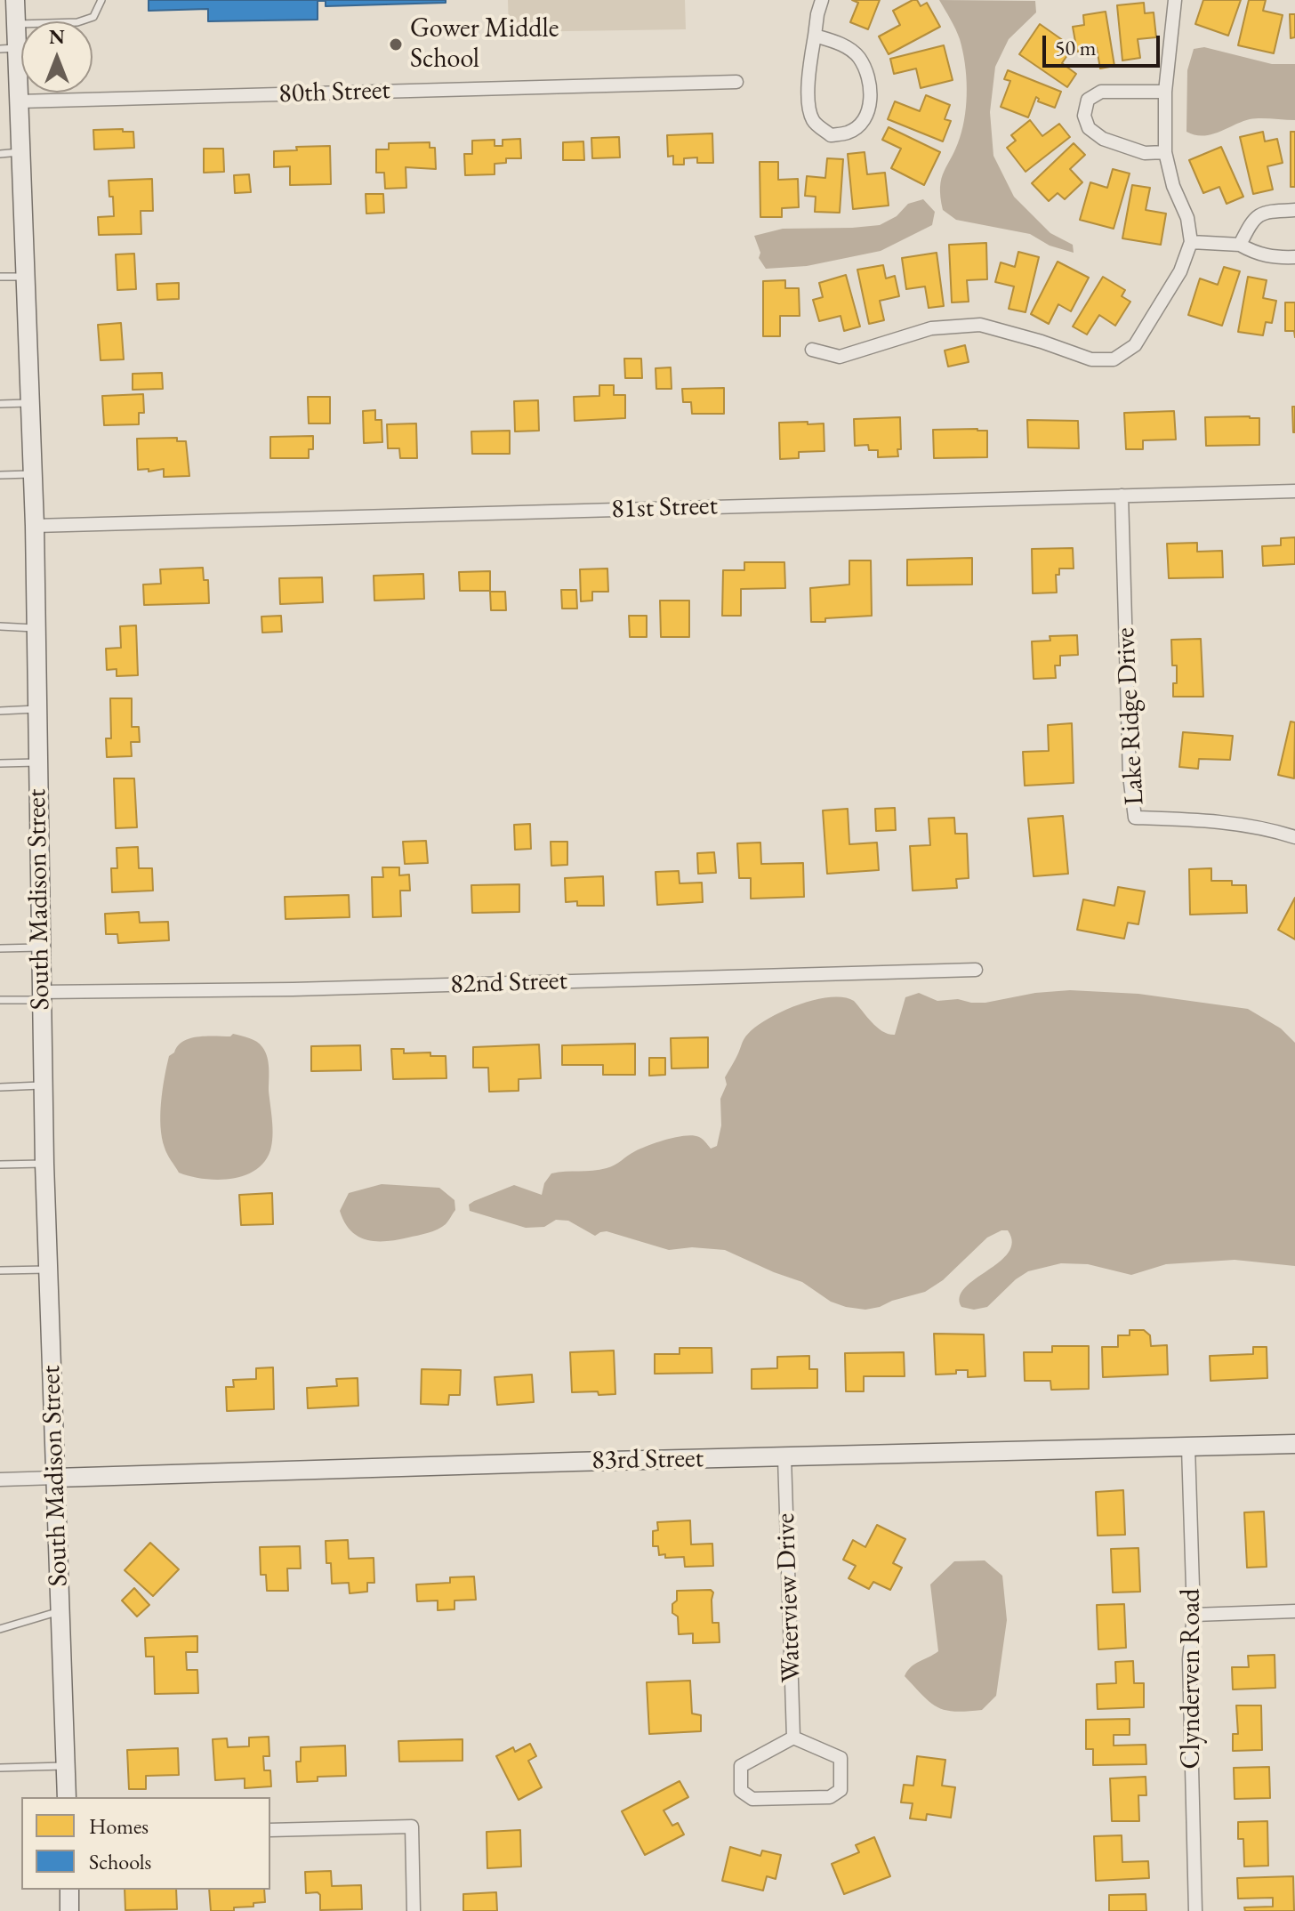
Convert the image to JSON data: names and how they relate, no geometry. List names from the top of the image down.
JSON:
{
  "streets": {
    "street": [
      "80th Street",
      "81st Street",
      "Lake Ridge Drive",
      "South Madison Street",
      "82nd Street",
      "83rd Street",
      "Waterview Drive",
      "Clynderven Road"
    ]
  },
  "crossings": [
    ["80th Street", "South Madison Street"],
    ["81st Street", "Lake Ridge Drive"],
    ["81st Street", "South Madison Street"],
    ["South Madison Street", "82nd Street"],
    ["South Madison Street", "83rd Street"],
    ["83rd Street", "Waterview Drive"],
    ["83rd Street", "Clynderven Road"]
  ],
  "places": ["Gower Middle School"],
  "legend": ["Homes", "Schools"],
  "scale_bar": "50 m",
  "north": "top"
}
